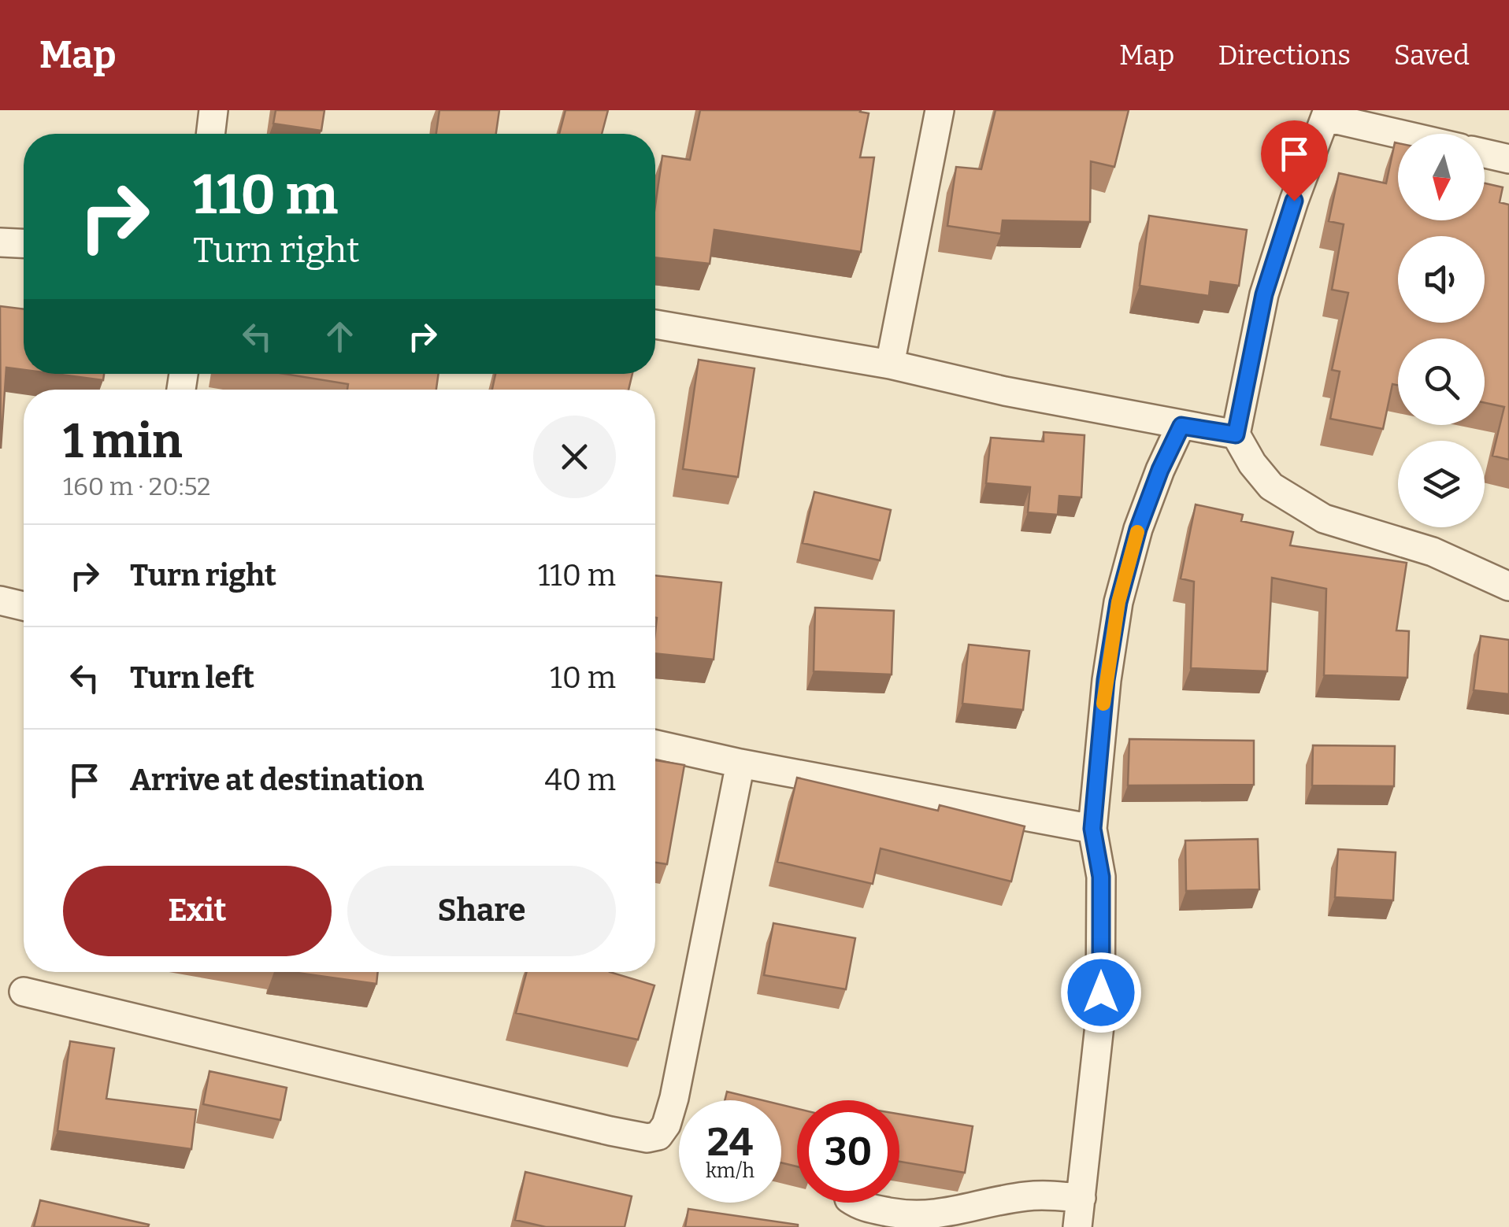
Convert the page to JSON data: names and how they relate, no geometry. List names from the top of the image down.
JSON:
{
  "north": "bottom",
  "page": {
    "header": "Map",
    "nav": ["Map", "Directions", "Saved"],
    "turn": ["110 m", "Turn right"],
    "heading": ["1 min", "160 m · 20:52"],
    "list": [
      {
        "name": "Turn right",
        "value": "110 m"
      },
      {
        "name": "Turn left",
        "value": "10 m"
      },
      {
        "name": "Arrive at destination",
        "value": "40 m"
      }
    ],
    "buttons": ["Exit", "Share"],
    "speed": "24 km/h",
    "limit": "30"
  }
}
